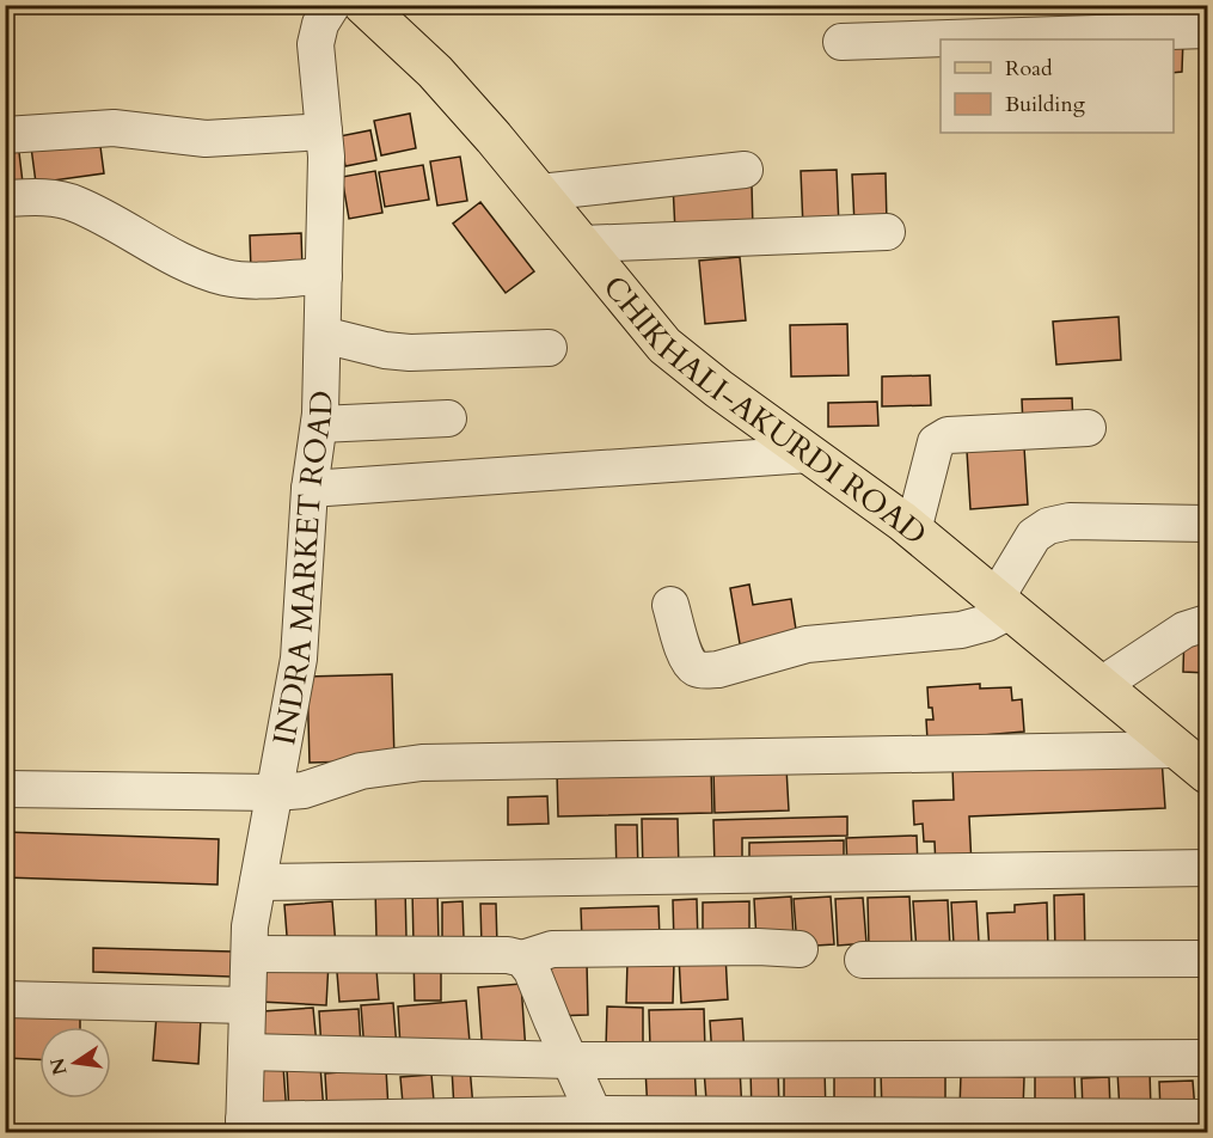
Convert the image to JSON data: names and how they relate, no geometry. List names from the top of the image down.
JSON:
{
  "streets": {
    "main road": ["CHIKHALI-AKURDI ROAD"],
    "street": ["INDRA MARKET ROAD"]
  },
  "crossings": [
    ["CHIKHALI-AKURDI ROAD", "INDRA MARKET ROAD"]
  ],
  "legend": ["Road", "Building"],
  "north": "left"
}
